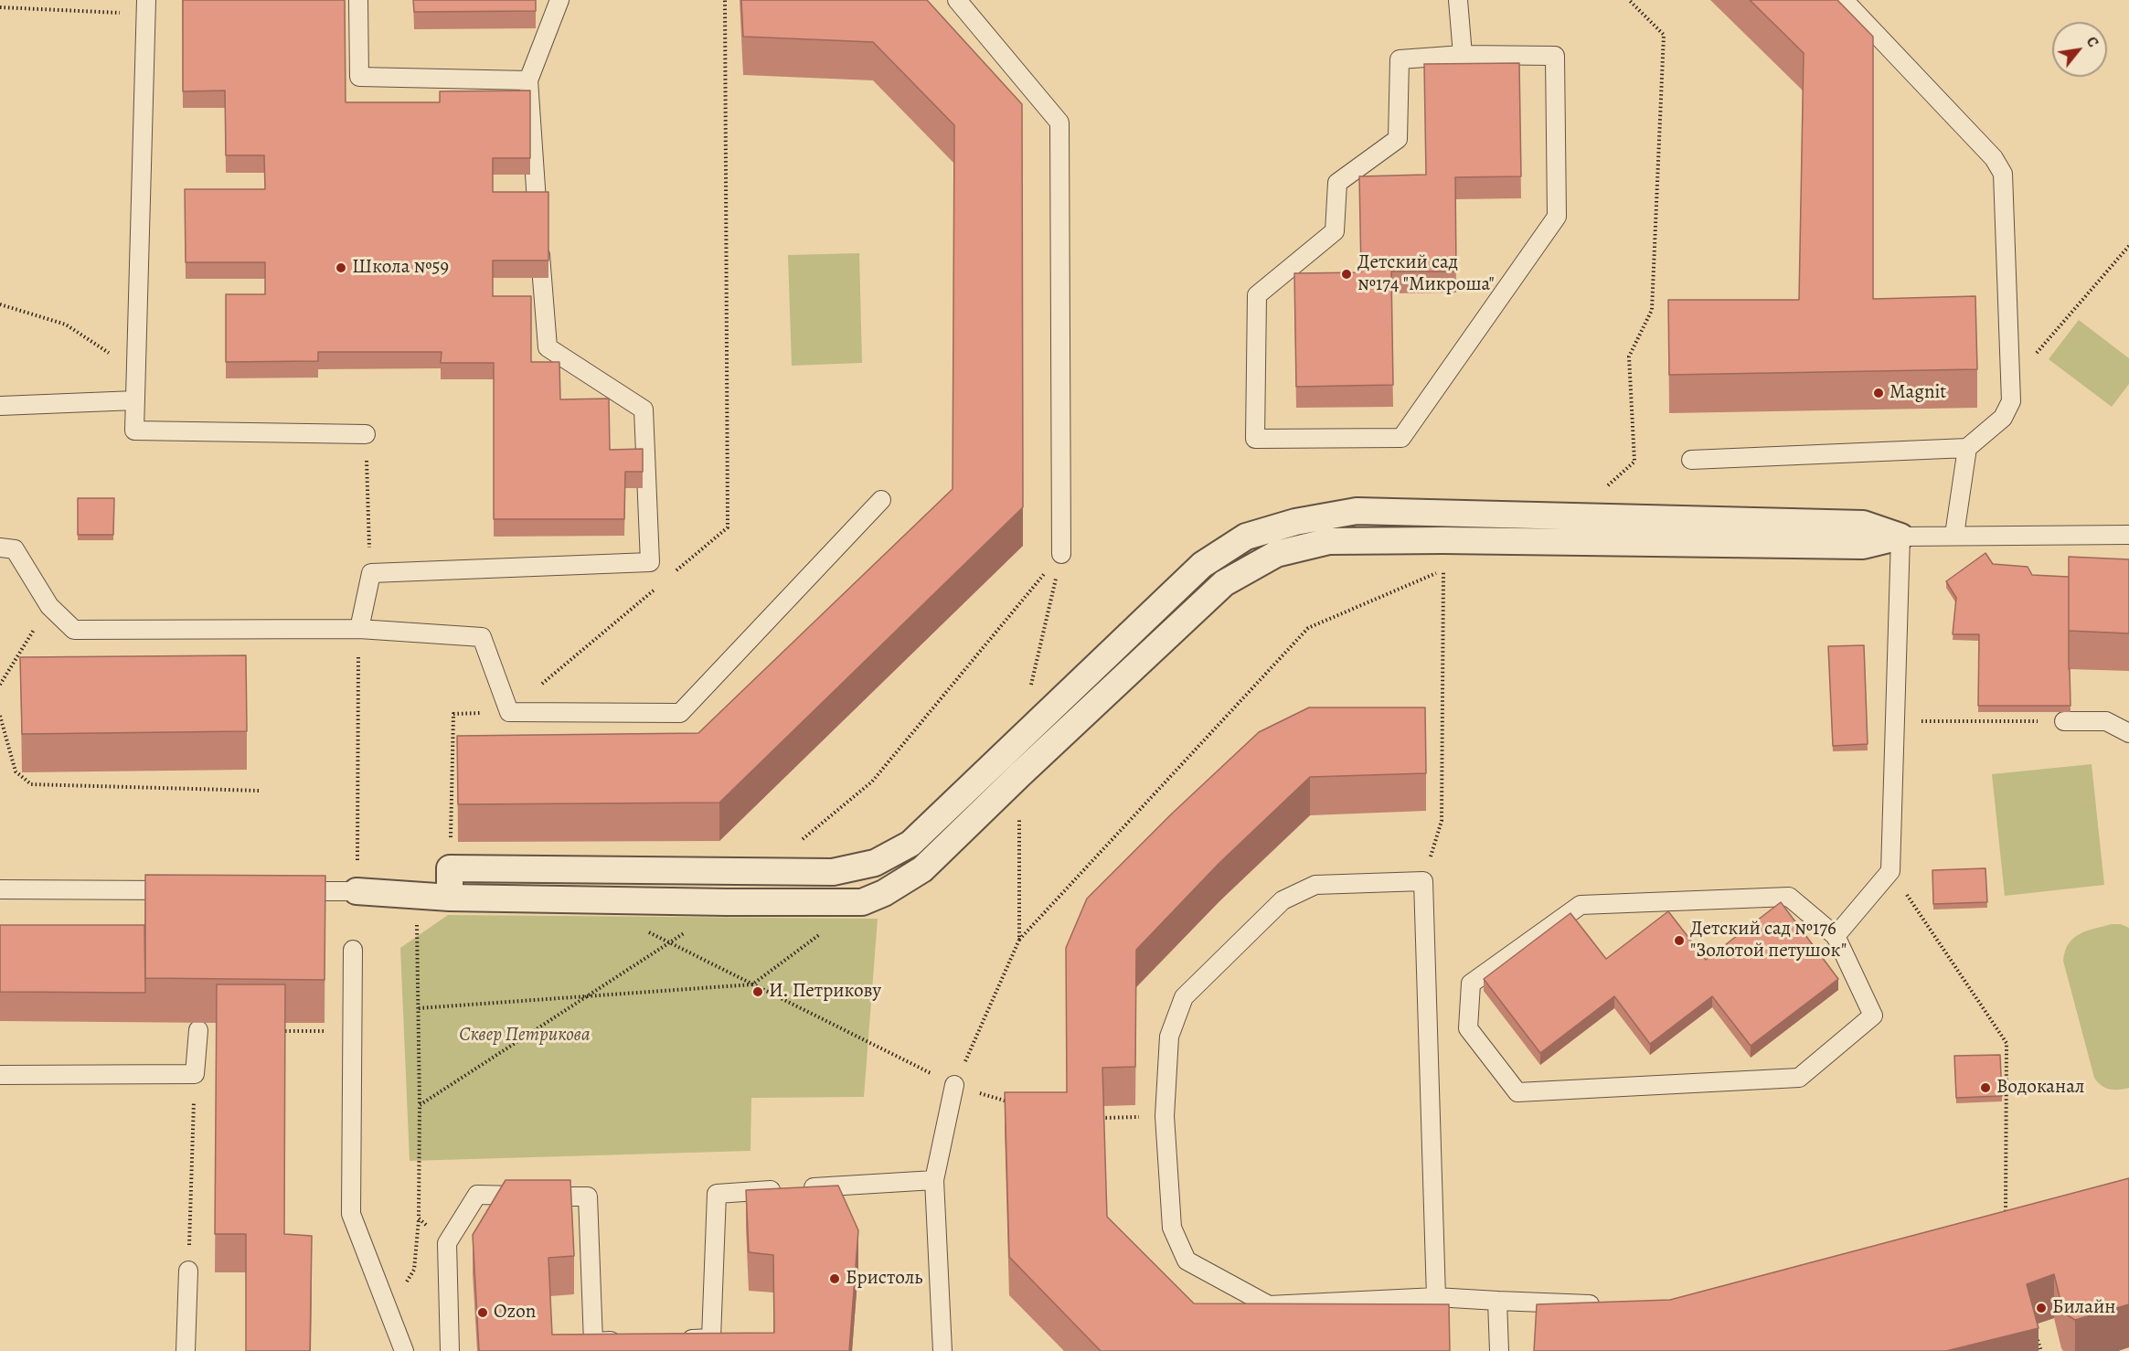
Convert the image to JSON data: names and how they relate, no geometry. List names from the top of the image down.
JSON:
{
  "parks": ["Сквер Петрикова"],
  "places": [
    "Школа №59",
    "Детский сад №174 \"Микроша\"",
    "Magnit",
    "Детский сад №176 \"Золотой петушок\"",
    "И. Петрикову",
    "Водоканал",
    "Бристоль",
    "Билайн",
    "Ozon"
  ],
  "north": "top right"
}
